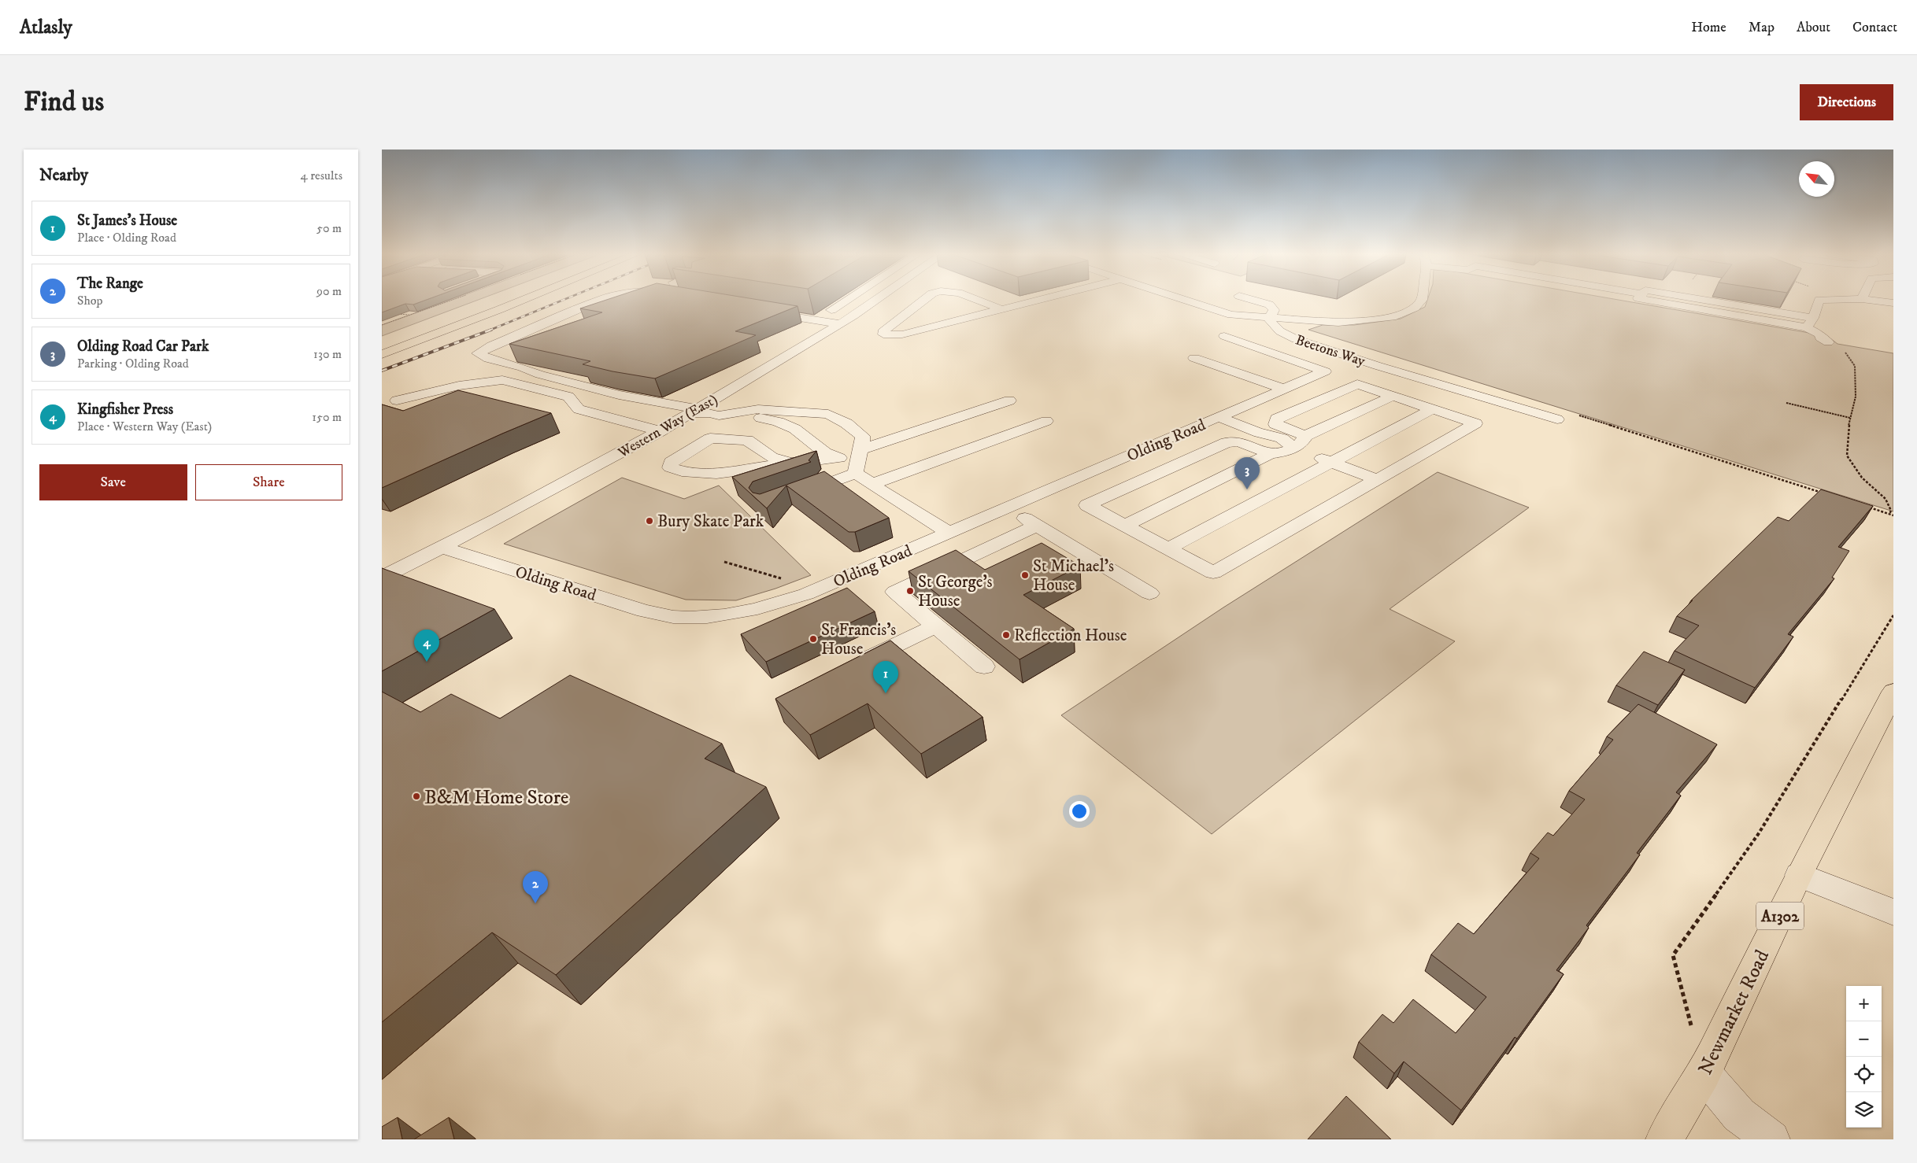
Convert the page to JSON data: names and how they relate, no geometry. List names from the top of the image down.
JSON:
{
  "streets": {
    "main road": ["A1302", "Newmarket Road"],
    "street": ["Beetons Way", "Western Way (East)", "Olding Road"]
  },
  "crossings": [
    ["Western Way (East)", "Olding Road"]
  ],
  "places": [
    "Bury Skate Park",
    "St Michael's House",
    "St George's House",
    "Reflection House",
    "St Francis's House",
    "B&M Home Store"
  ],
  "north": "top left",
  "page": {
    "header": "Atlasly",
    "nav": [
      "Home",
      "Map",
      "About",
      "Contact"
    ],
    "buttons": [
      "Directions",
      ["Save", "Share"]
    ],
    "title": "Find us",
    "heading": ["Nearby", "4 results"],
    "list": [
      {
        "mark": "1",
        "name": "St James's House",
        "note": "Place · Olding Road",
        "value": "50 m"
      },
      {
        "mark": "2",
        "name": "The Range",
        "note": "Shop",
        "value": "90 m"
      },
      {
        "mark": "3",
        "name": "Olding Road Car Park",
        "note": "Parking · Olding Road",
        "value": "130 m"
      },
      {
        "mark": "4",
        "name": "Kingfisher Press",
        "note": "Place · Western Way (East)",
        "value": "150 m"
      }
    ],
    "pins": [
      "3",
      "4",
      "1",
      "2"
    ],
    "map_buttons": ["+", "−"]
  }
}
